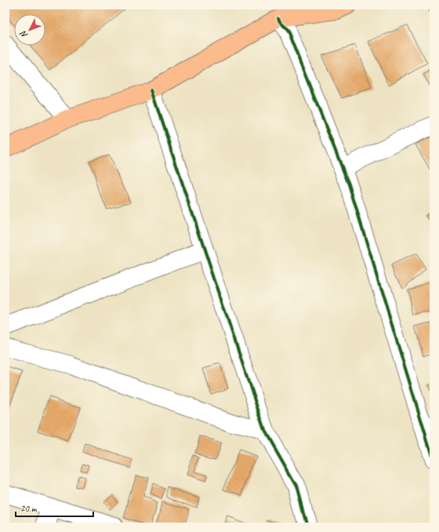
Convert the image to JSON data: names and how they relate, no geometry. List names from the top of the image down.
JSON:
{
  "scale_bar": "20 m",
  "north": "bottom left"
}
